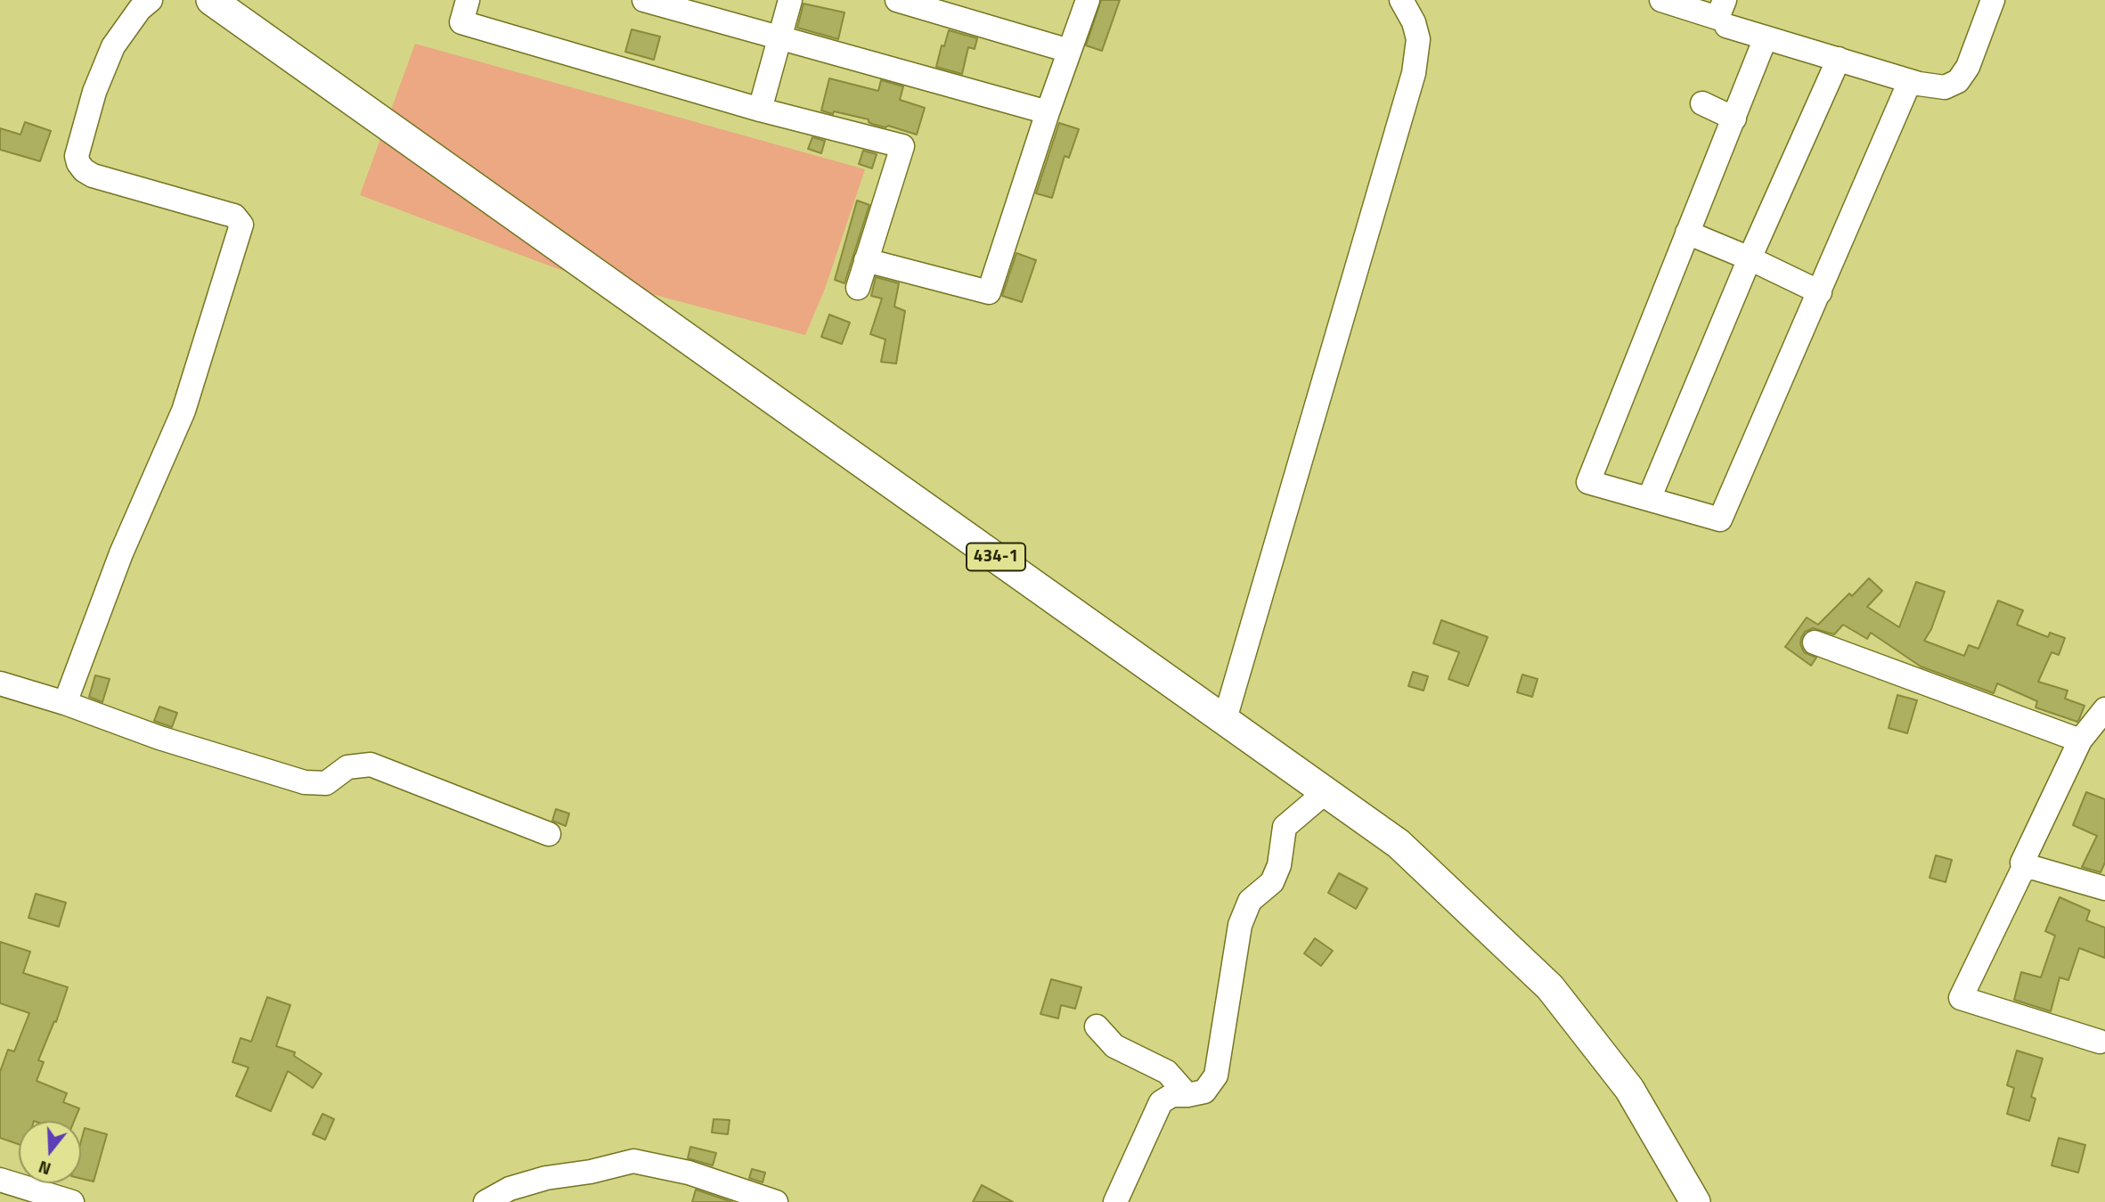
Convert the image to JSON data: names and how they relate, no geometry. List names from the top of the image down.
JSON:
{
  "streets": {
    "main road": ["434-1"]
  },
  "north": "bottom"
}
